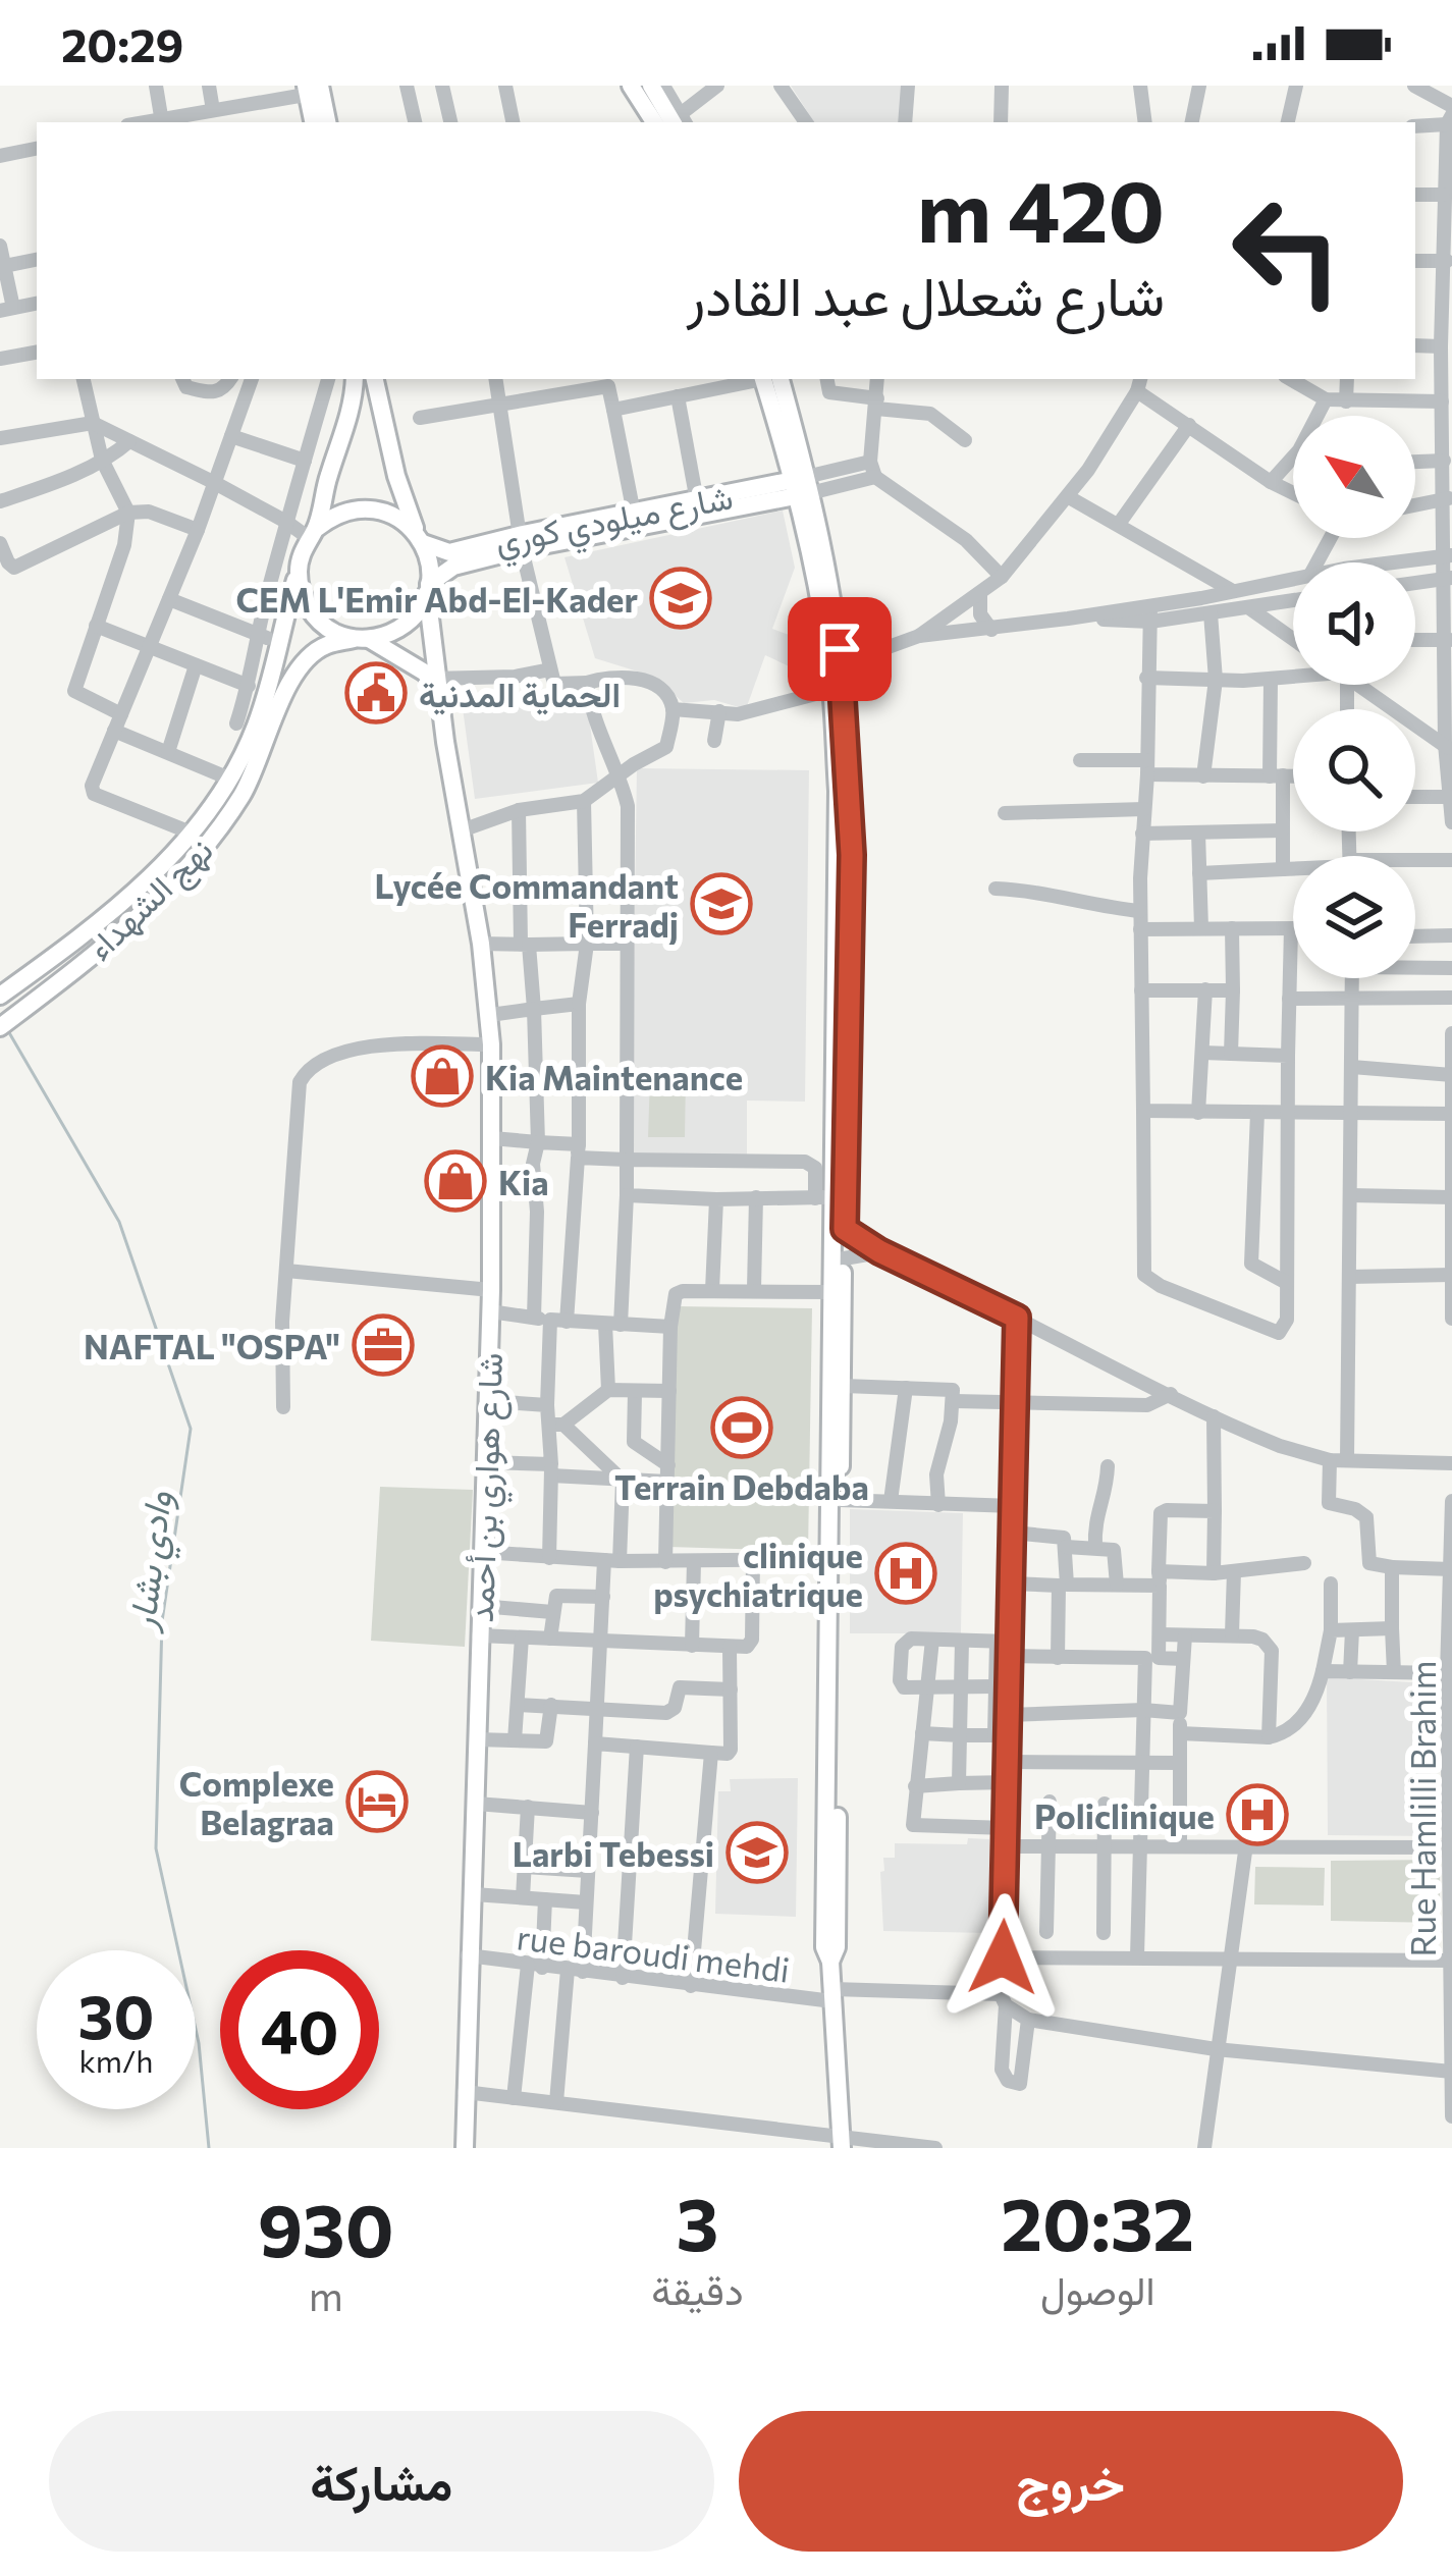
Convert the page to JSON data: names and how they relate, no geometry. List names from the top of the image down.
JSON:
{
  "streets": {
    "main road": ["شارع ميلودي كوري", "نهج الشهداء", "شارع هواري بن أحمد"],
    "street": ["Rue Hamlilli Brahim", "rue baroudi mehdi"]
  },
  "crossings": [
    ["شارع ميلودي كوري", "نهج الشهداء"],
    ["شارع هواري بن أحمد", "rue baroudi mehdi"]
  ],
  "water": ["وادي بشار"],
  "places": {
    "school or university": ["CEM L'Emir Abd-El-Kader", "Lycée Commandant Ferradj", "Larbi Tebessi"],
    "public building": ["الحماية المدنية"],
    "shop": ["Kia Maintenance", "Kia"],
    "office": ["NAFTAL \"OSPA\""],
    "sports": ["Terrain Debdaba"],
    "hospital": ["clinique psychiatrique", "Policlinique"],
    "hotel": ["Complexe Belagraa"]
  },
  "north": "top left",
  "page": {
    "status": "20:29",
    "turn": ["420 m", "شارع شعلال عبد القادر"],
    "speed": "30 km/h",
    "limit": "40",
    "eta": [
      "20:32",
      "الوصول",
      "3",
      "دقيقة",
      "930",
      "m"
    ],
    "buttons": ["خروج", "مشاركة"]
  }
}
